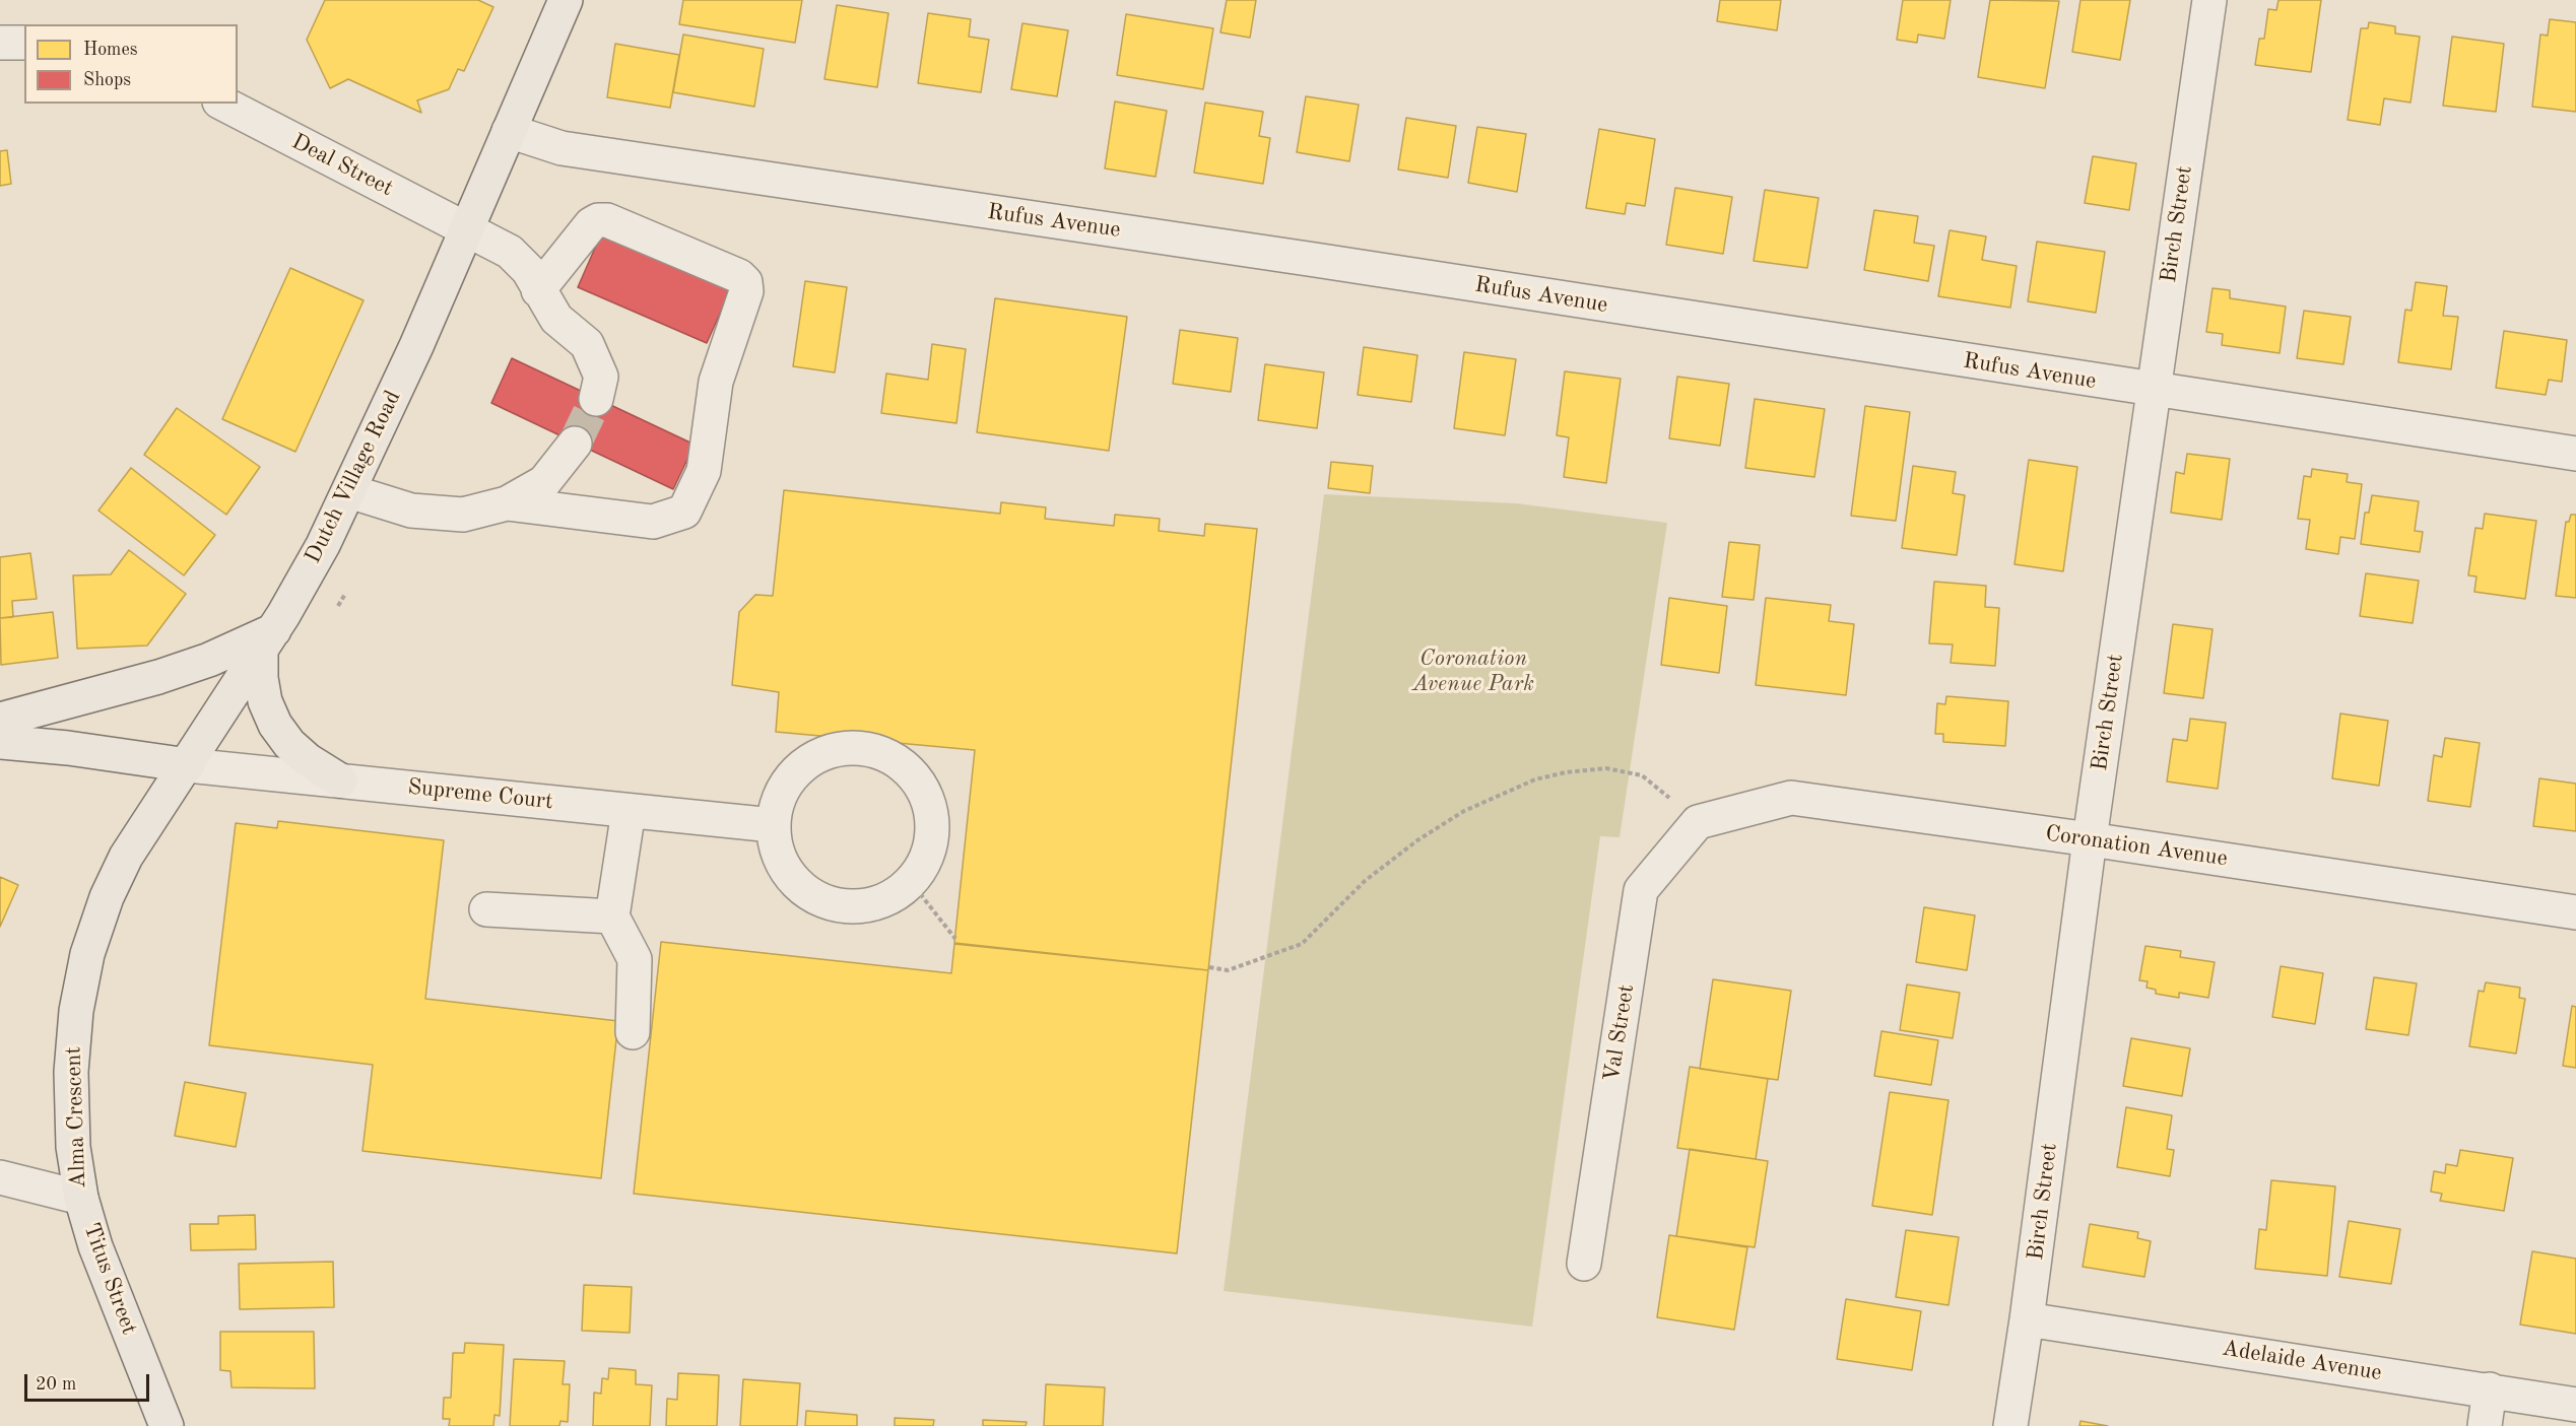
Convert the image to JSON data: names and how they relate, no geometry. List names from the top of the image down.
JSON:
{
  "streets": {
    "main road": ["Dutch Village Road", "Alma Crescent", "Titus Street"],
    "street": [
      "Deal Street",
      "Rufus Avenue",
      "Birch Street",
      "Supreme Court",
      "Coronation Avenue",
      "Val Street",
      "Adelaide Avenue"
    ]
  },
  "crossings": [
    ["Deal Street", "Dutch Village Road"],
    ["Rufus Avenue", "Birch Street"],
    ["Rufus Avenue", "Dutch Village Road"],
    ["Birch Street", "Coronation Avenue"],
    ["Birch Street", "Adelaide Avenue"],
    ["Dutch Village Road", "Supreme Court"],
    ["Dutch Village Road", "Alma Crescent"],
    ["Supreme Court", "Alma Crescent"],
    ["Coronation Avenue", "Val Street"],
    ["Alma Crescent", "Titus Street"]
  ],
  "parks": ["Coronation Avenue Park"],
  "legend": ["Homes", "Shops"],
  "scale_bar": "20 m"
}
